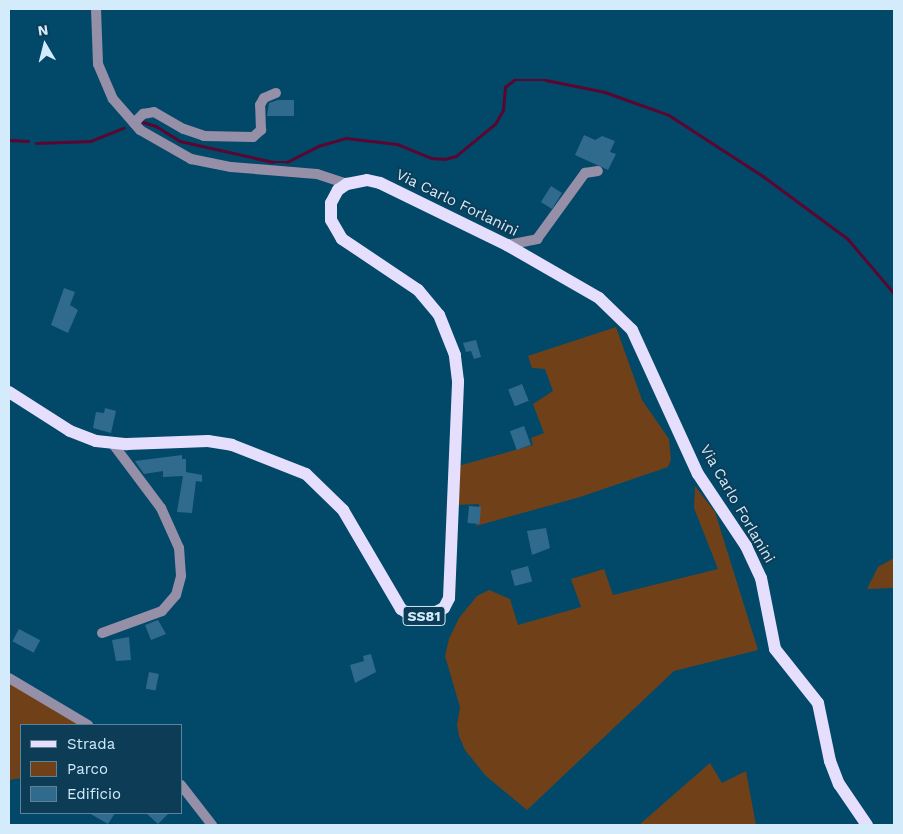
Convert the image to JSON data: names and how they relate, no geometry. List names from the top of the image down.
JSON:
{
  "streets": {
    "main road": ["Via Carlo Forlanini", "SS81"]
  },
  "crossings": [
    ["Via Carlo Forlanini", "SS81"]
  ],
  "legend": ["Strada", "Parco", "Edificio"],
  "north": "top"
}
